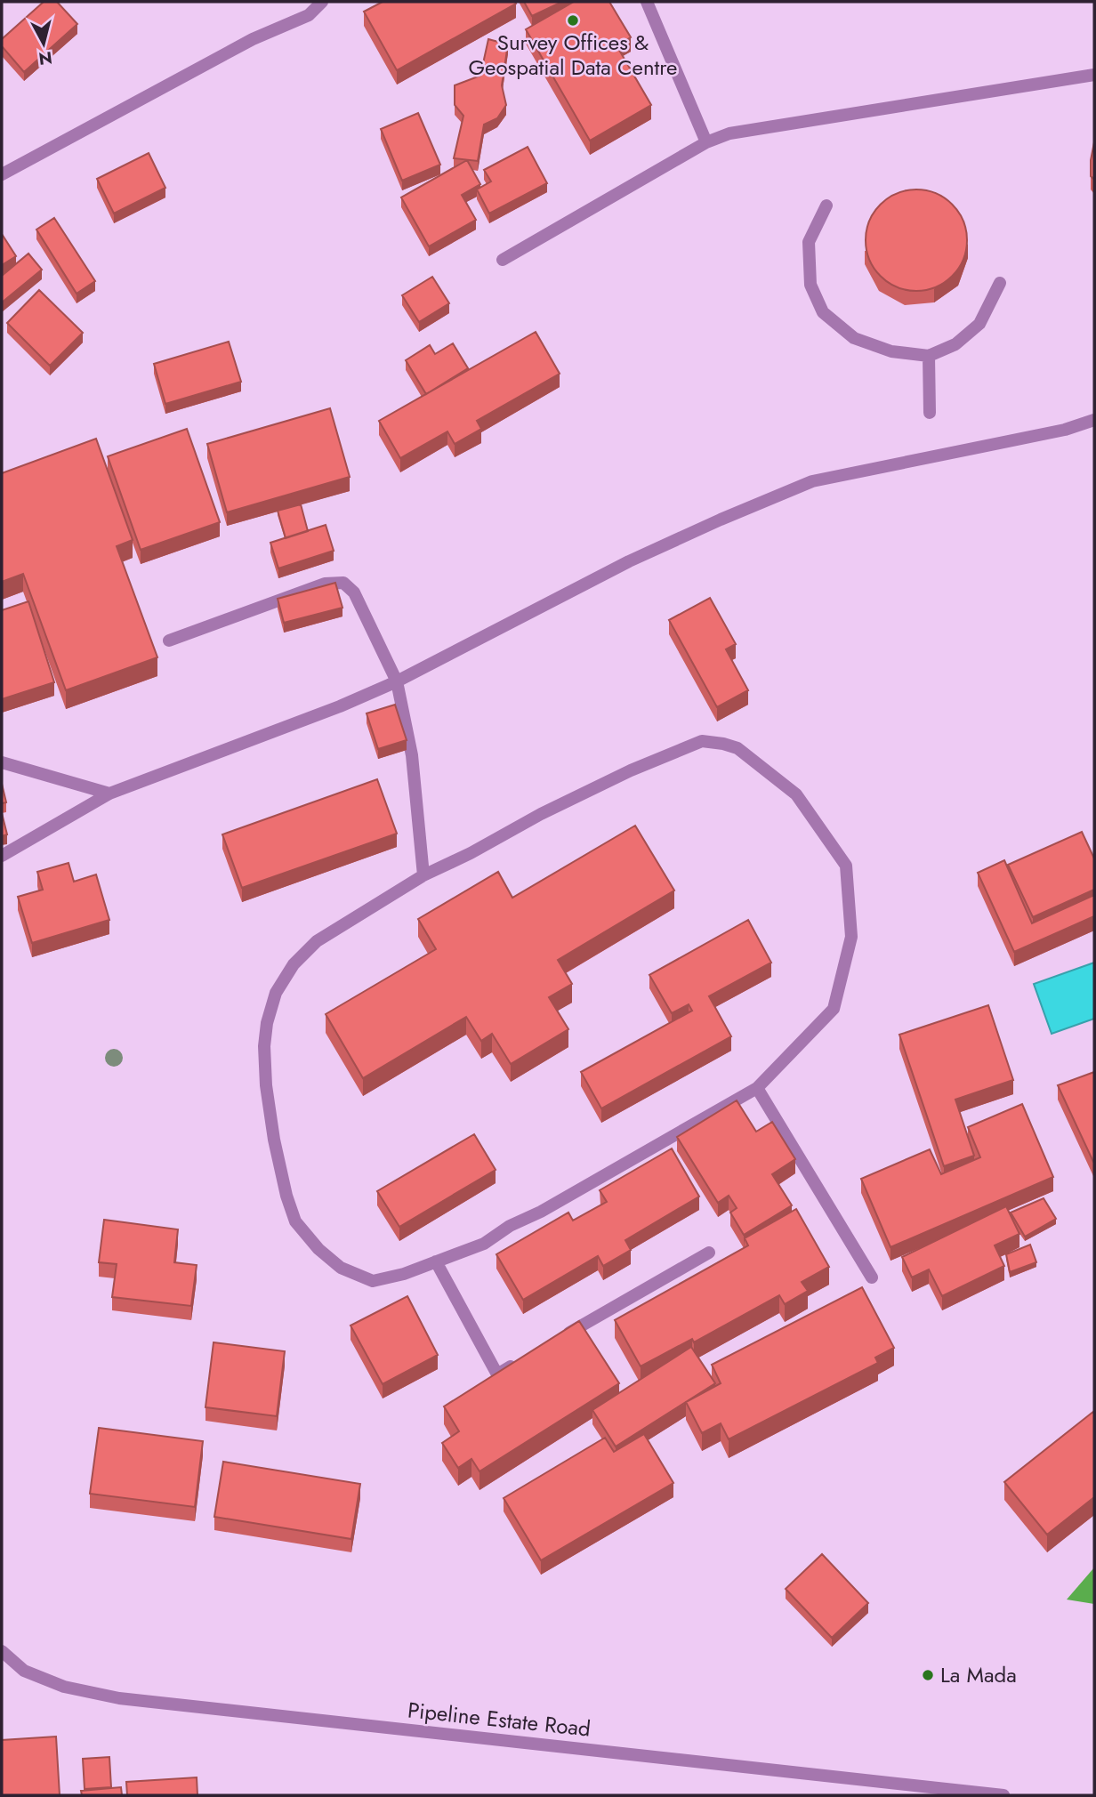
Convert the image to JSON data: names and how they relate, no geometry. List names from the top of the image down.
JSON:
{
  "streets": {
    "street": ["Pipeline Estate Road"]
  },
  "places": ["Survey Offices & Geospatial Data Centre", "La Mada"],
  "north": "bottom"
}
